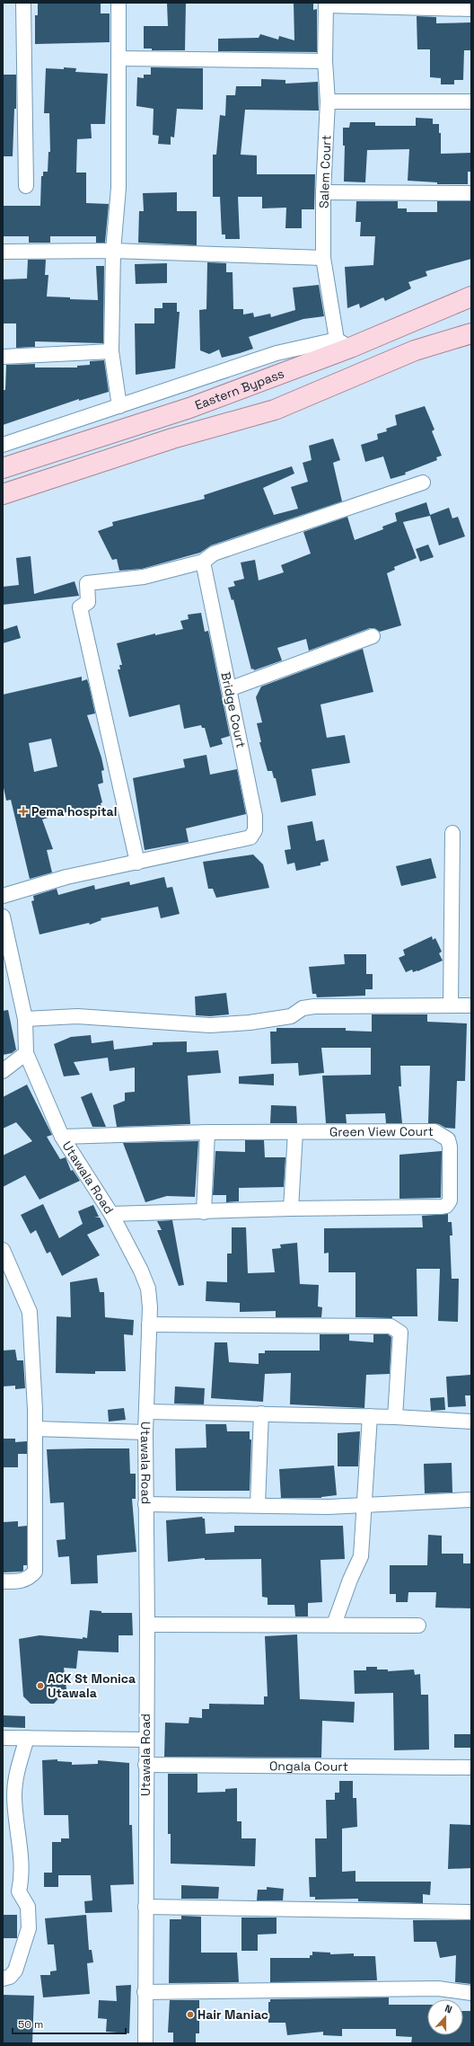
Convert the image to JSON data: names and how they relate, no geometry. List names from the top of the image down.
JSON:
{
  "streets": {
    "main road": ["Eastern Bypass"],
    "street": [
      "Salem Court",
      "Bridge Court",
      "Green View Court",
      "Utawala Road",
      "Ongala Court"
    ]
  },
  "crossings": [
    ["Salem Court", "Eastern Bypass"],
    ["Green View Court", "Utawala Road"],
    ["Utawala Road", "Ongala Court"]
  ],
  "places": {
    "health": ["Pema hospital"],
    "other": ["ACK St Monica Utawala", "Hair Maniac"]
  },
  "scale_bar": "50 m",
  "north": "top"
}
